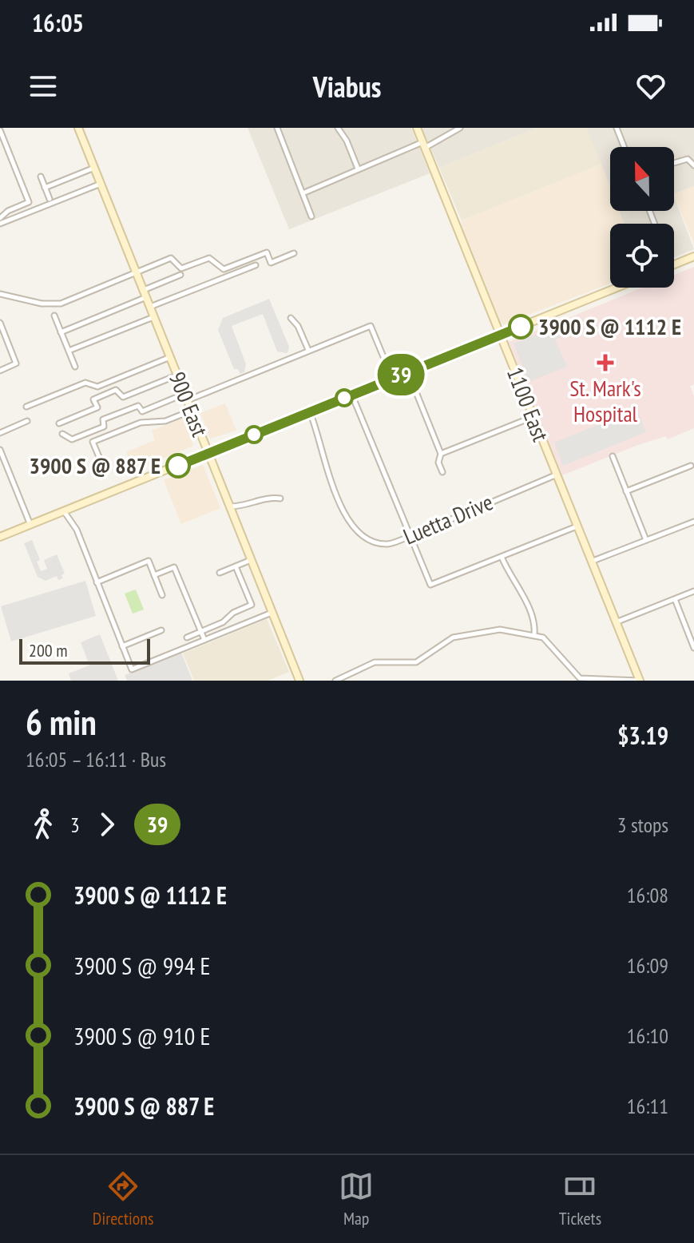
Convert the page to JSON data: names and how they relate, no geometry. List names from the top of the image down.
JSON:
{
  "streets": {
    "main road": ["900 East", "1100 East"],
    "street": ["Luetta Drive"]
  },
  "crossings": [
    ["1100 East", "Luetta Drive"]
  ],
  "places": {
    "other": ["3900 S @ 1112 E", "3900 S @ 887 E"],
    "health": ["St. Mark's Hospital"]
  },
  "lines": ["bus line 39"],
  "scale_bar": "200 m",
  "north": "top",
  "page": {
    "status": "16:05",
    "header": "Viabus",
    "on_map": "39",
    "scale": "200 m",
    "heading": ["6 min", "16:05 – 16:11 · Bus", "$3.19"],
    "legs": ["3", "39", "3 stops"],
    "list": [
      {
        "name": "3900 S @ 1112 E",
        "value": "16:08"
      },
      {
        "name": "3900 S @ 994 E",
        "value": "16:09"
      },
      {
        "name": "3900 S @ 910 E",
        "value": "16:10"
      },
      {
        "name": "3900 S @ 887 E",
        "value": "16:11"
      }
    ],
    "tabs": ["Directions", "Map", "Tickets"]
  }
}
